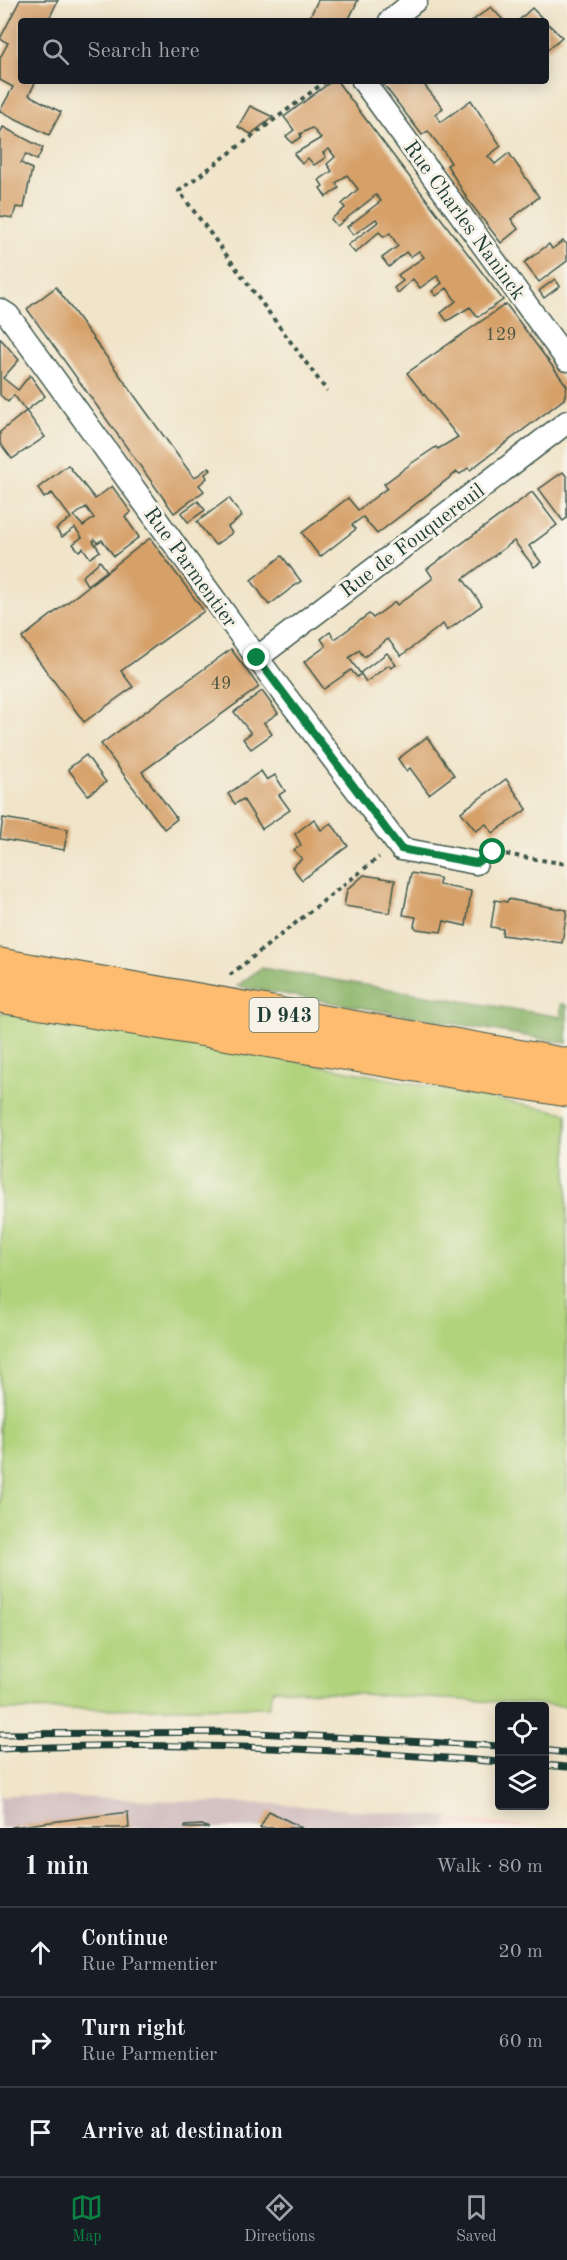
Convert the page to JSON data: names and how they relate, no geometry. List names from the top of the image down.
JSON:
{
  "streets": {
    "main road": ["D 943"],
    "street": ["Rue Charles Naninck", "Rue de Fouquereuil", "Rue Parmentier"]
  },
  "crossings": [
    ["Rue de Fouquereuil", "Rue Parmentier"]
  ],
  "house_numbers": ["129", "49"],
  "page": {
    "search": "Search here",
    "heading": ["1 min", "Walk · 80 m"],
    "list": [
      ["Continue", "Rue Parmentier", "20 m"],
      ["Turn right", "Rue Parmentier", "60 m"],
      "Arrive at destination"
    ],
    "nav": ["Map", "Directions", "Saved"]
  }
}
